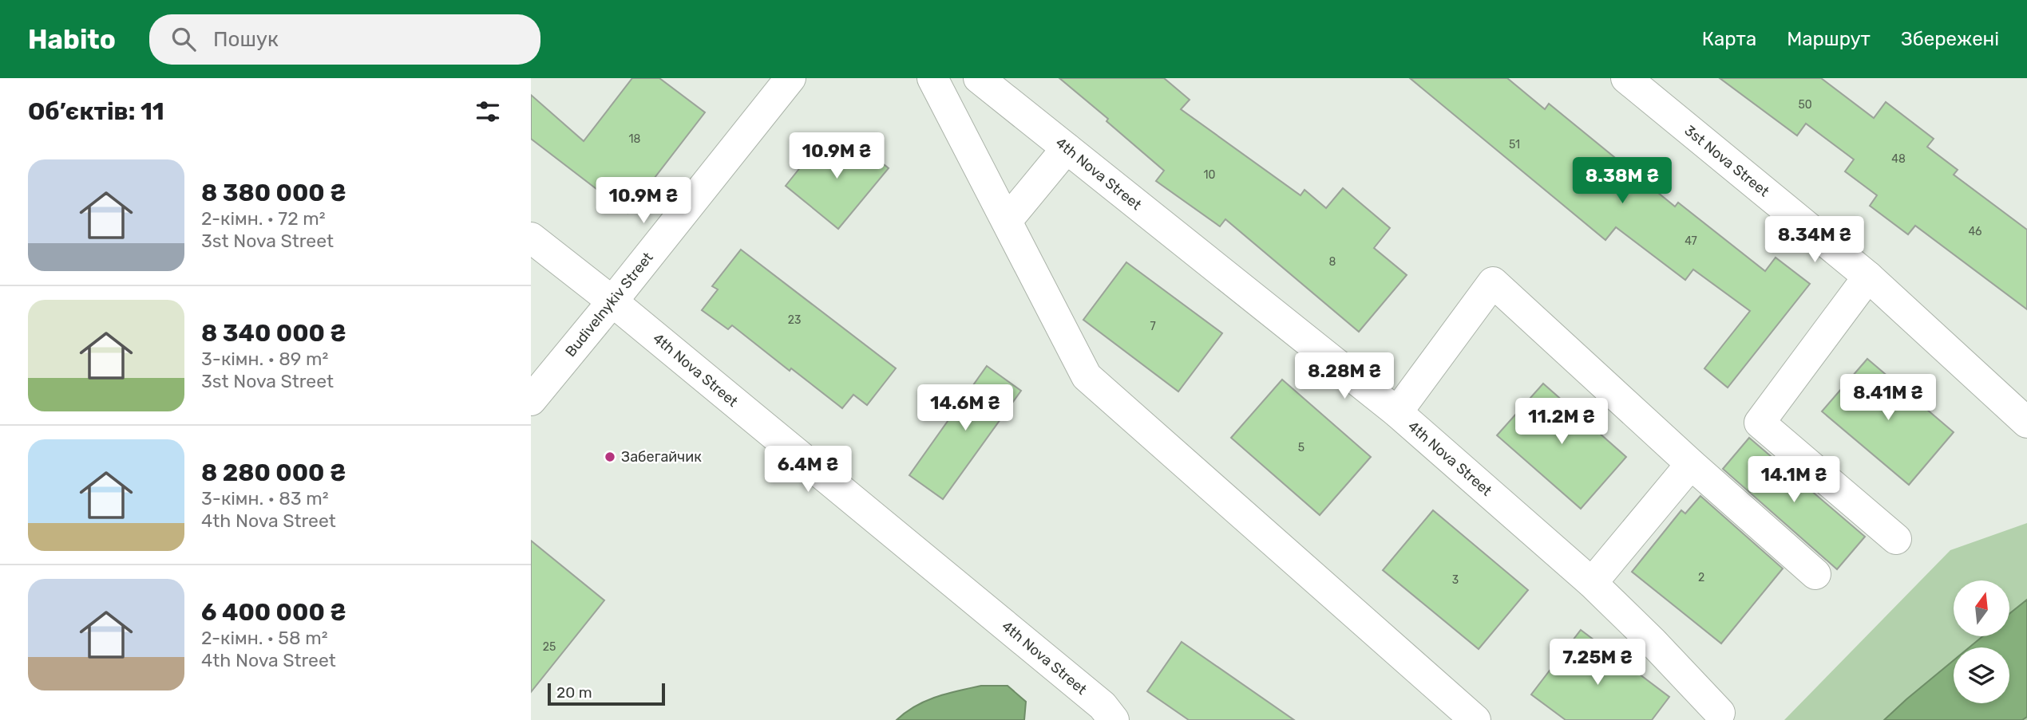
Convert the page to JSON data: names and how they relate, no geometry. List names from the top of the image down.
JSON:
{
  "streets": {
    "street": ["3st Nova Street", "4th Nova Street", "Budivelnykiv Street"]
  },
  "crossings": [
    ["4th Nova Street", "Budivelnykiv Street"]
  ],
  "places": ["Забегайчик"],
  "house_numbers": [
    "50",
    "18",
    "51",
    "48",
    "10",
    "46",
    "47",
    "8",
    "23",
    "7",
    "5",
    "2",
    "3",
    "25"
  ],
  "scale_bar": "20 m",
  "north": "top",
  "page": {
    "header": "Habito",
    "search": "Пошук",
    "nav": ["Карта", "Маршрут", "Збережені"],
    "heading": "Об’єктів: 11",
    "price": [
      "10.9M ₴",
      "8.38M ₴",
      "10.9M ₴",
      "8.34M ₴",
      "8.28M ₴",
      "8.41M ₴",
      "14.6M ₴",
      "11.2M ₴",
      "6.4M ₴",
      "14.1M ₴",
      "7.25M ₴"
    ],
    "list": [
      {
        "name": "8 380 000 ₴",
        "note": "2-кімн. · 72 m² · 3st Nova Street"
      },
      {
        "name": "8 340 000 ₴",
        "note": "3-кімн. · 89 m² · 3st Nova Street"
      },
      {
        "name": "8 280 000 ₴",
        "note": "3-кімн. · 83 m² · 4th Nova Street"
      },
      {
        "name": "6 400 000 ₴",
        "note": "2-кімн. · 58 m² · 4th Nova Street"
      }
    ],
    "scale": "20 m"
  }
}
